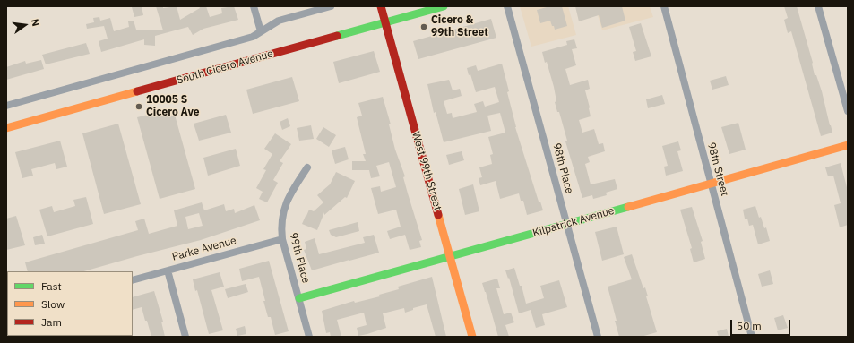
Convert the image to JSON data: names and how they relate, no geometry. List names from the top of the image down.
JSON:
{
  "streets": {
    "street": [
      "South Cicero Avenue",
      "98th Place",
      "98th Street",
      "West 99th Street",
      "Kilpatrick Avenue",
      "Parke Avenue",
      "99th Place"
    ]
  },
  "crossings": [
    ["South Cicero Avenue", "West 99th Street"],
    ["98th Place", "Kilpatrick Avenue"],
    ["98th Street", "Kilpatrick Avenue"],
    ["West 99th Street", "Kilpatrick Avenue"],
    ["Kilpatrick Avenue", "99th Place"],
    ["Parke Avenue", "99th Place"]
  ],
  "places": ["Cicero & 99th Street", "10005 S Cicero Ave"],
  "legend": ["Fast", "Slow", "Jam"],
  "scale_bar": "50 m",
  "north": "right"
}
